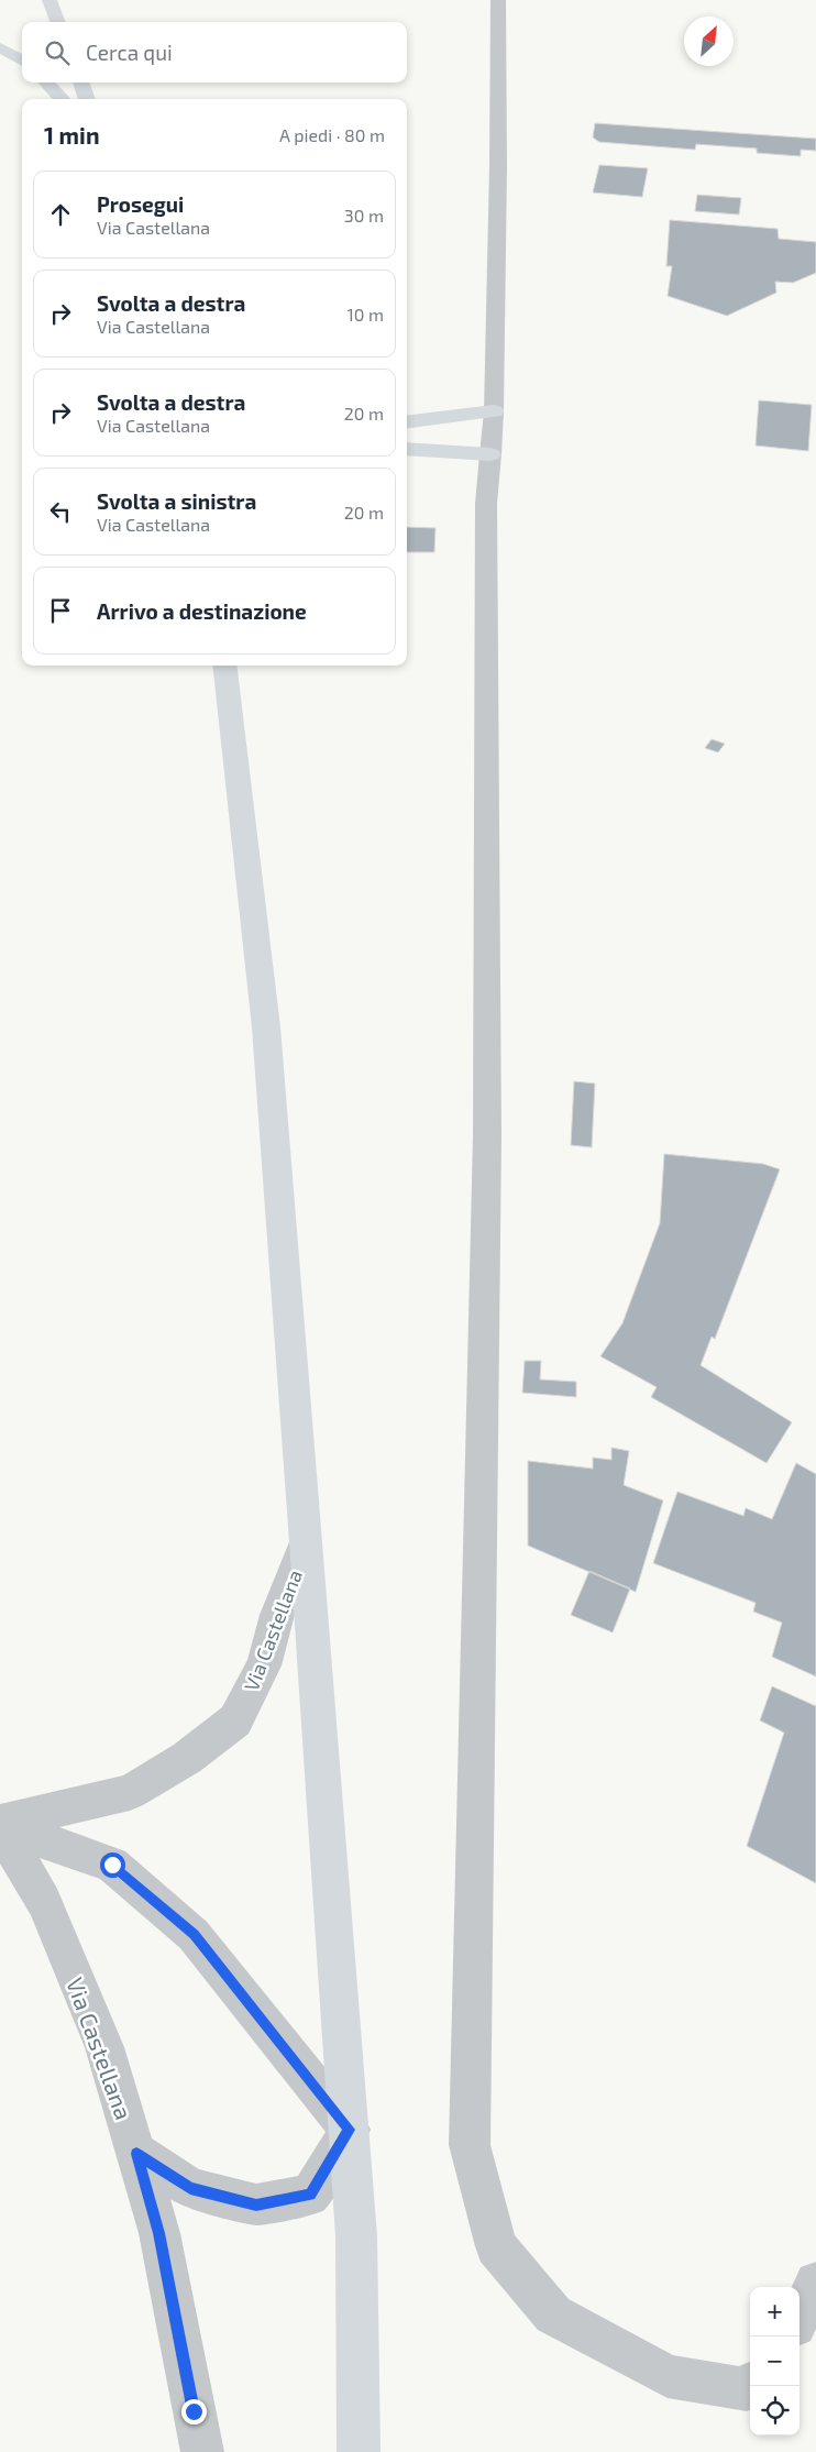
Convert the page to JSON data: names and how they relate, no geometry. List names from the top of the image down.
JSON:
{
  "streets": {
    "street": ["Via Castellana"]
  },
  "north": "top right",
  "page": {
    "search": "Cerca qui",
    "heading": ["1 min", "A piedi · 80 m"],
    "list": [
      ["Prosegui", "Via Castellana", "30 m"],
      ["Svolta a destra", "Via Castellana", "10 m"],
      ["Svolta a destra", "Via Castellana", "20 m"],
      ["Svolta a sinistra", "Via Castellana", "20 m"],
      "Arrivo a destinazione"
    ],
    "map_buttons": ["+", "−"]
  }
}
